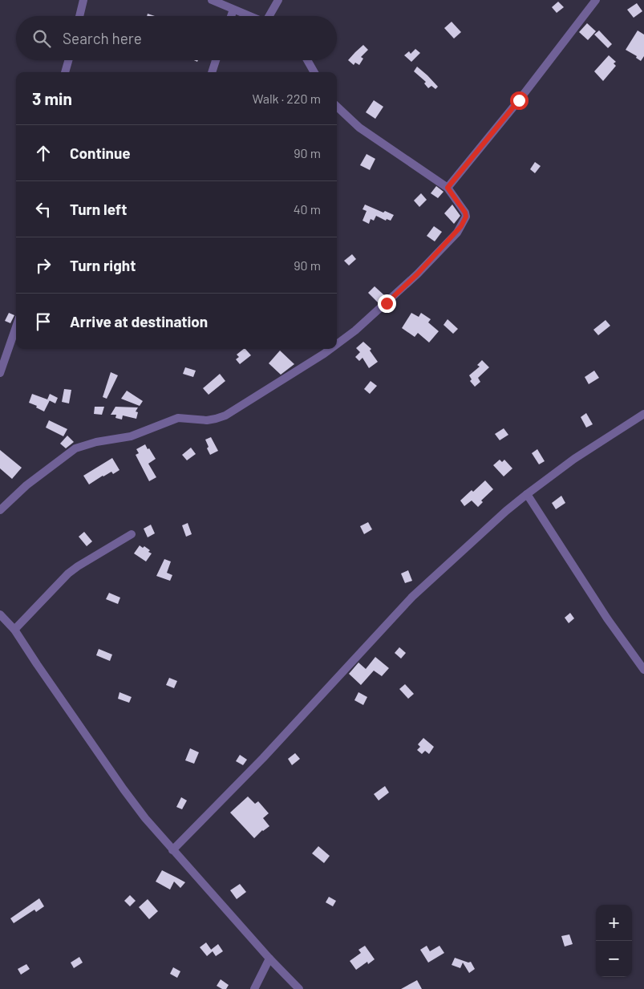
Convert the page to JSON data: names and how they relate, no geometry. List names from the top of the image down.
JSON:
{
  "page": {
    "search": "Search here",
    "heading": ["3 min", "Walk · 220 m"],
    "list": [
      ["Continue", "90 m"],
      ["Turn left", "40 m"],
      ["Turn right", "90 m"],
      "Arrive at destination"
    ],
    "map_buttons": ["+", "−"]
  }
}
